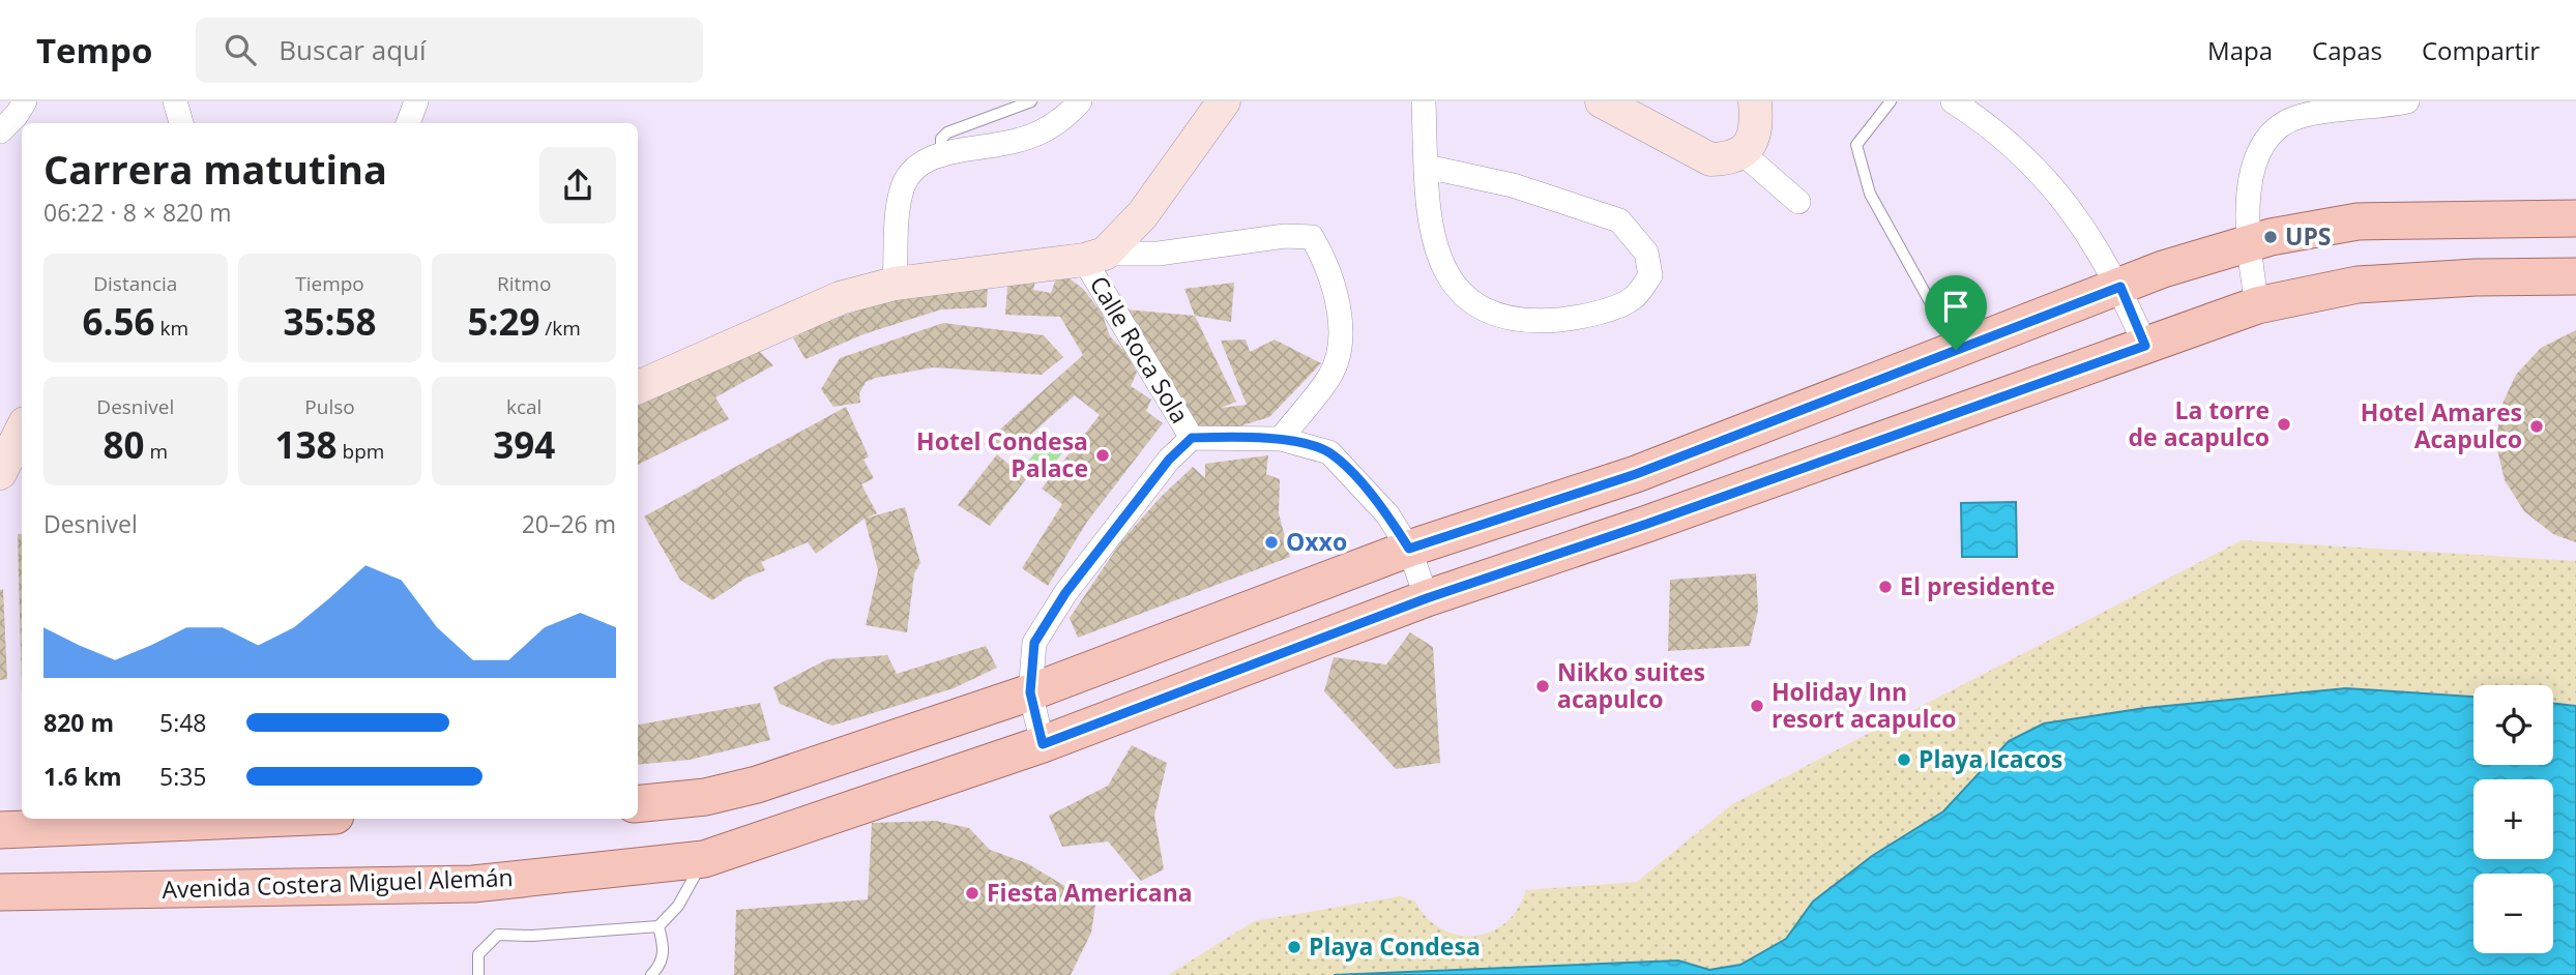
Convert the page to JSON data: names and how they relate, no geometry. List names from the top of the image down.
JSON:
{
  "streets": {
    "main road": ["Calle Roca Sola", "Avenida Costera Miguel Alemán"]
  },
  "places": [
    "UPS",
    "La torre de acapulco",
    "Hotel Amares Acapulco",
    "Hotel Condesa Palace",
    "Oxxo",
    "El presidente",
    "Nikko suites acapulco",
    "Holiday Inn resort acapulco",
    "Playa Icacos",
    "Fiesta Americana",
    "Playa Condesa"
  ],
  "page": {
    "header": "Tempo",
    "search": "Buscar aquí",
    "nav": ["Mapa", "Capas", "Compartir"],
    "heading": ["Carrera matutina", "06:22 · 8 × 820 m"],
    "stats": [
      ["Distancia", "6.56 km"],
      ["Tiempo", "35:58"],
      ["Ritmo", "5:29 /km"],
      ["Desnivel", "80 m"],
      ["Pulso", "138 bpm"],
      ["kcal", "394"]
    ],
    "chart": ["Desnivel", "20–26 m"],
    "map_buttons": ["+", "−"],
    "list": [
      {
        "name": "820 m",
        "note": "5:48"
      },
      {
        "name": "1.6 km",
        "note": "5:35"
      }
    ]
  }
}
